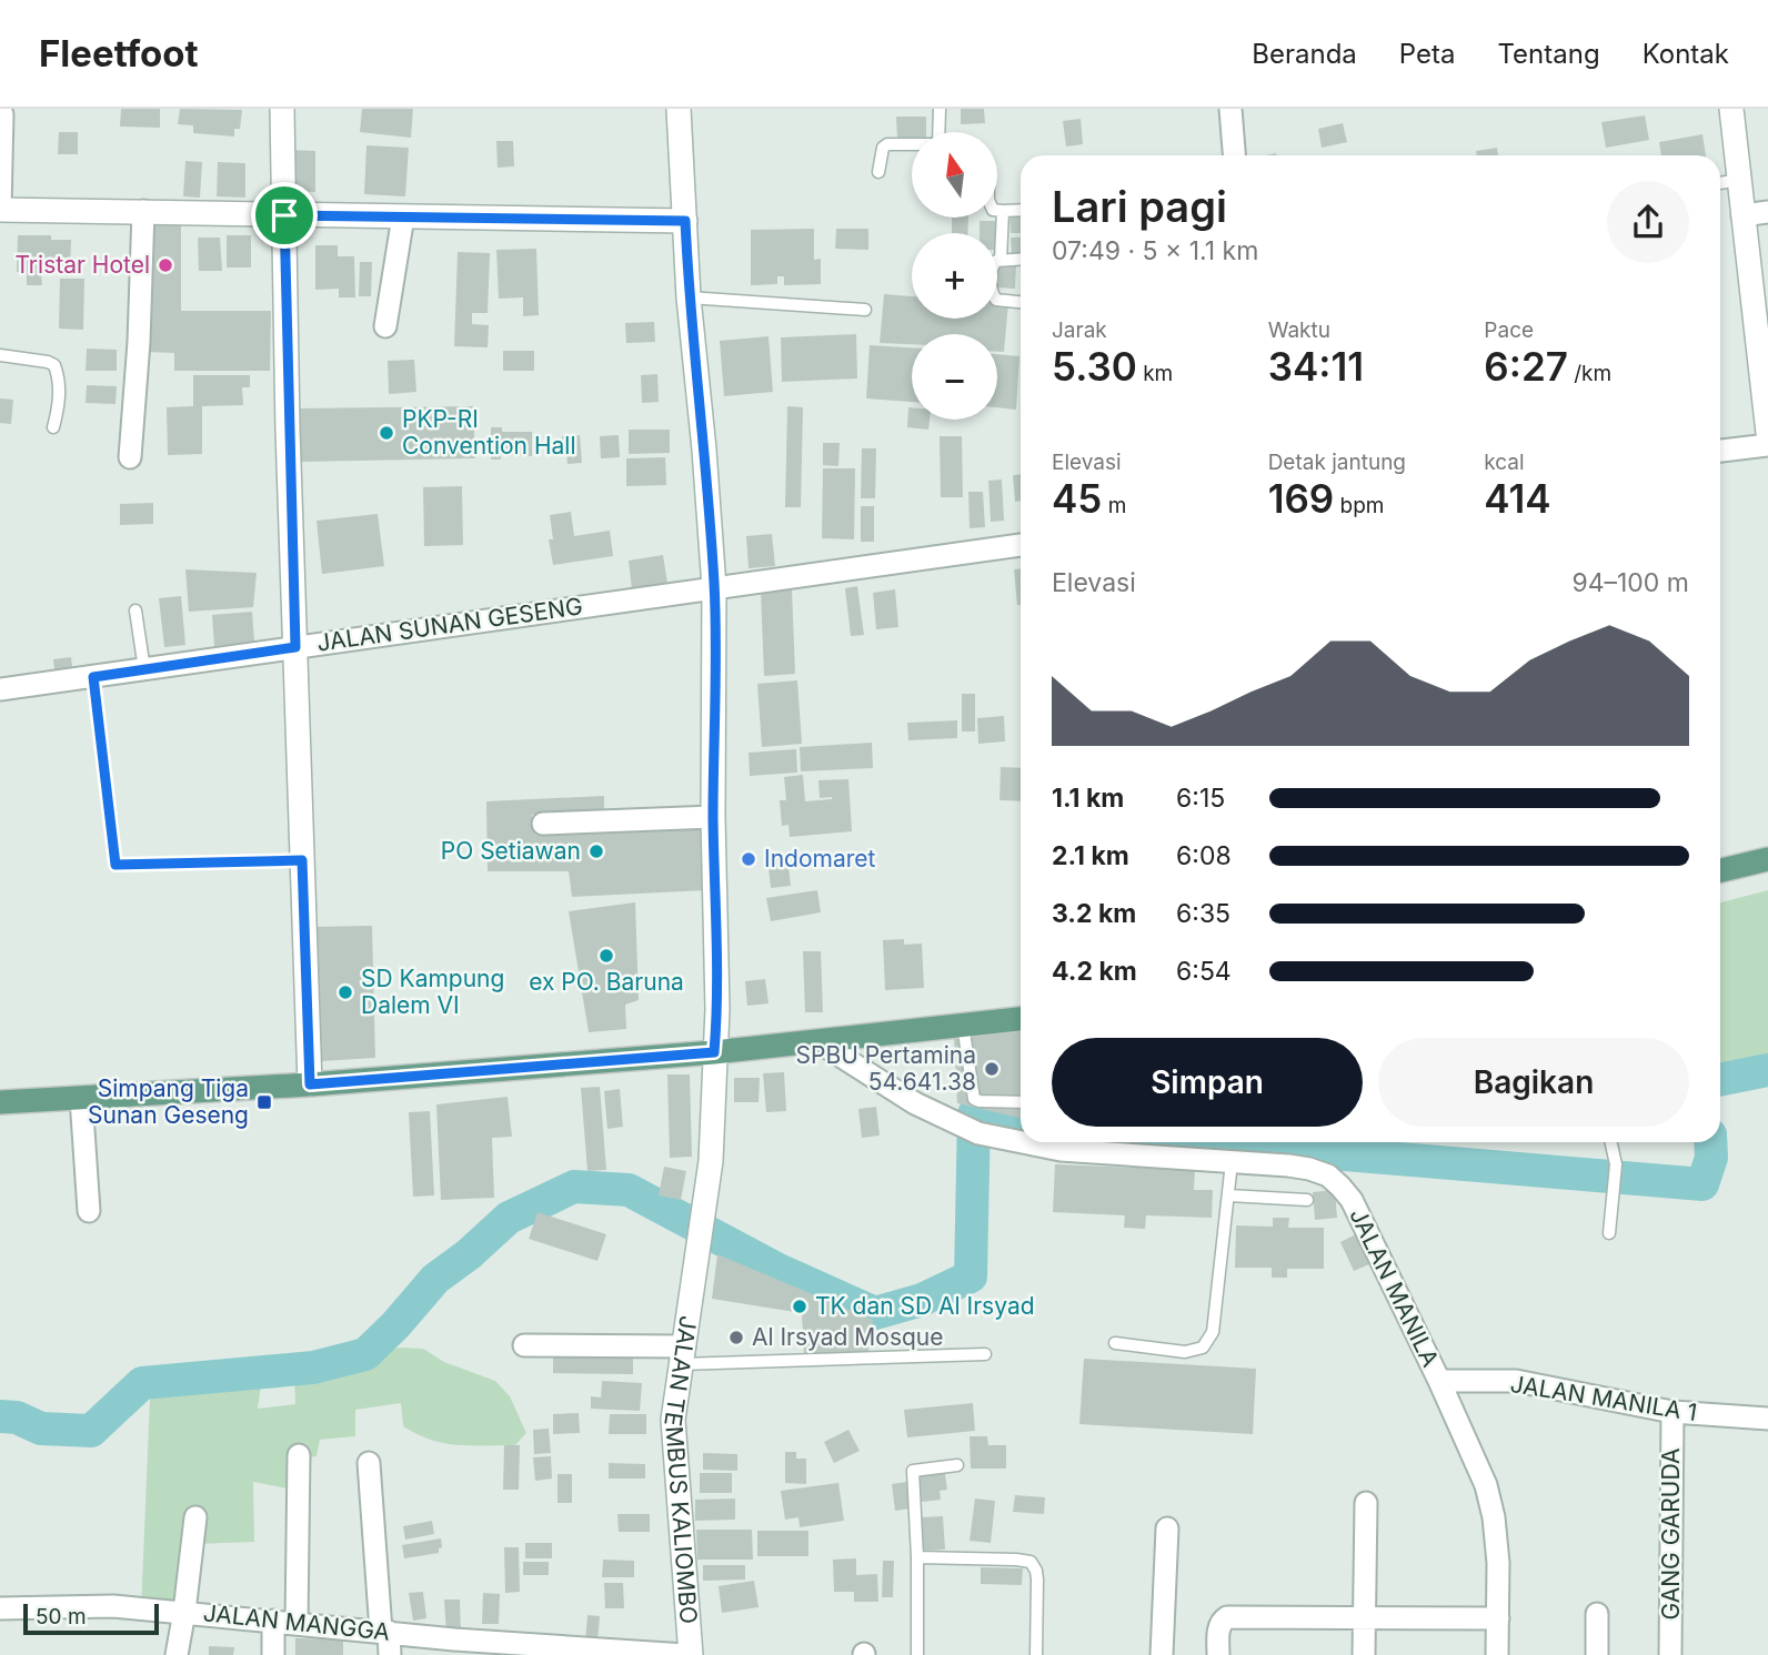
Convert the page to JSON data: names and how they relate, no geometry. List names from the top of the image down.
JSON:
{
  "streets": {
    "street": [
      "JALAN SUNAN GESENG",
      "JALAN MANILA",
      "JALAN MANILA 1",
      "JALAN TEMBUS KALIOMBO",
      "GANG GARUDA",
      "JALAN MANGGA"
    ]
  },
  "crossings": [
    ["JALAN SUNAN GESENG", "JALAN TEMBUS KALIOMBO"],
    ["JALAN MANILA", "JALAN MANILA 1"],
    ["JALAN MANILA 1", "GANG GARUDA"],
    ["JALAN TEMBUS KALIOMBO", "JALAN MANGGA"]
  ],
  "places": {
    "other": [
      "Tristar Hotel",
      "PKP-RI Convention Hall",
      "PO Setiawan",
      "Indomaret",
      "ex PO. Baruna",
      "SD Kampung Dalem VI",
      "SPBU Pertamina 54.641.38",
      "TK dan SD Al Irsyad",
      "Al Irsyad Mosque"
    ],
    "transit": ["Simpang Tiga Sunan Geseng"]
  },
  "scale_bar": "50 m",
  "north": "top",
  "page": {
    "header": "Fleetfoot",
    "nav": [
      "Beranda",
      "Peta",
      "Tentang",
      "Kontak"
    ],
    "map_buttons": ["+", "−"],
    "heading": ["Lari pagi", "07:49 · 5 × 1.1 km"],
    "stats": [
      ["Jarak", "5.30 km"],
      ["Waktu", "34:11"],
      ["Pace", "6:27 /km"],
      ["Elevasi", "45 m"],
      ["Detak jantung", "169 bpm"],
      ["kcal", "414"]
    ],
    "chart": ["Elevasi", "94–100 m"],
    "list": [
      {
        "name": "1.1 km",
        "note": "6:15"
      },
      {
        "name": "2.1 km",
        "note": "6:08"
      },
      {
        "name": "3.2 km",
        "note": "6:35"
      },
      {
        "name": "4.2 km",
        "note": "6:54"
      }
    ],
    "buttons": ["Simpan", "Bagikan"],
    "scale": "50 m"
  }
}
